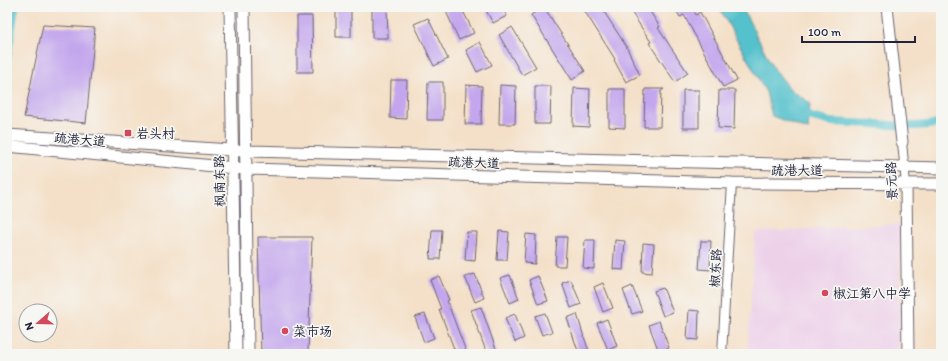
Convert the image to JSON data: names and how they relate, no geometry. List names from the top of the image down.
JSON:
{
  "streets": {
    "main road": ["疏港大道", "枫南东路", "景元路"],
    "street": ["椒东路"]
  },
  "crossings": [
    ["疏港大道", "枫南东路"],
    ["疏港大道", "景元路"],
    ["疏港大道", "椒东路"]
  ],
  "places": {
    "transit": ["岩头村"],
    "other": ["椒江第八中学", "菜市场"]
  },
  "scale_bar": "100 m",
  "north": "left"
}
